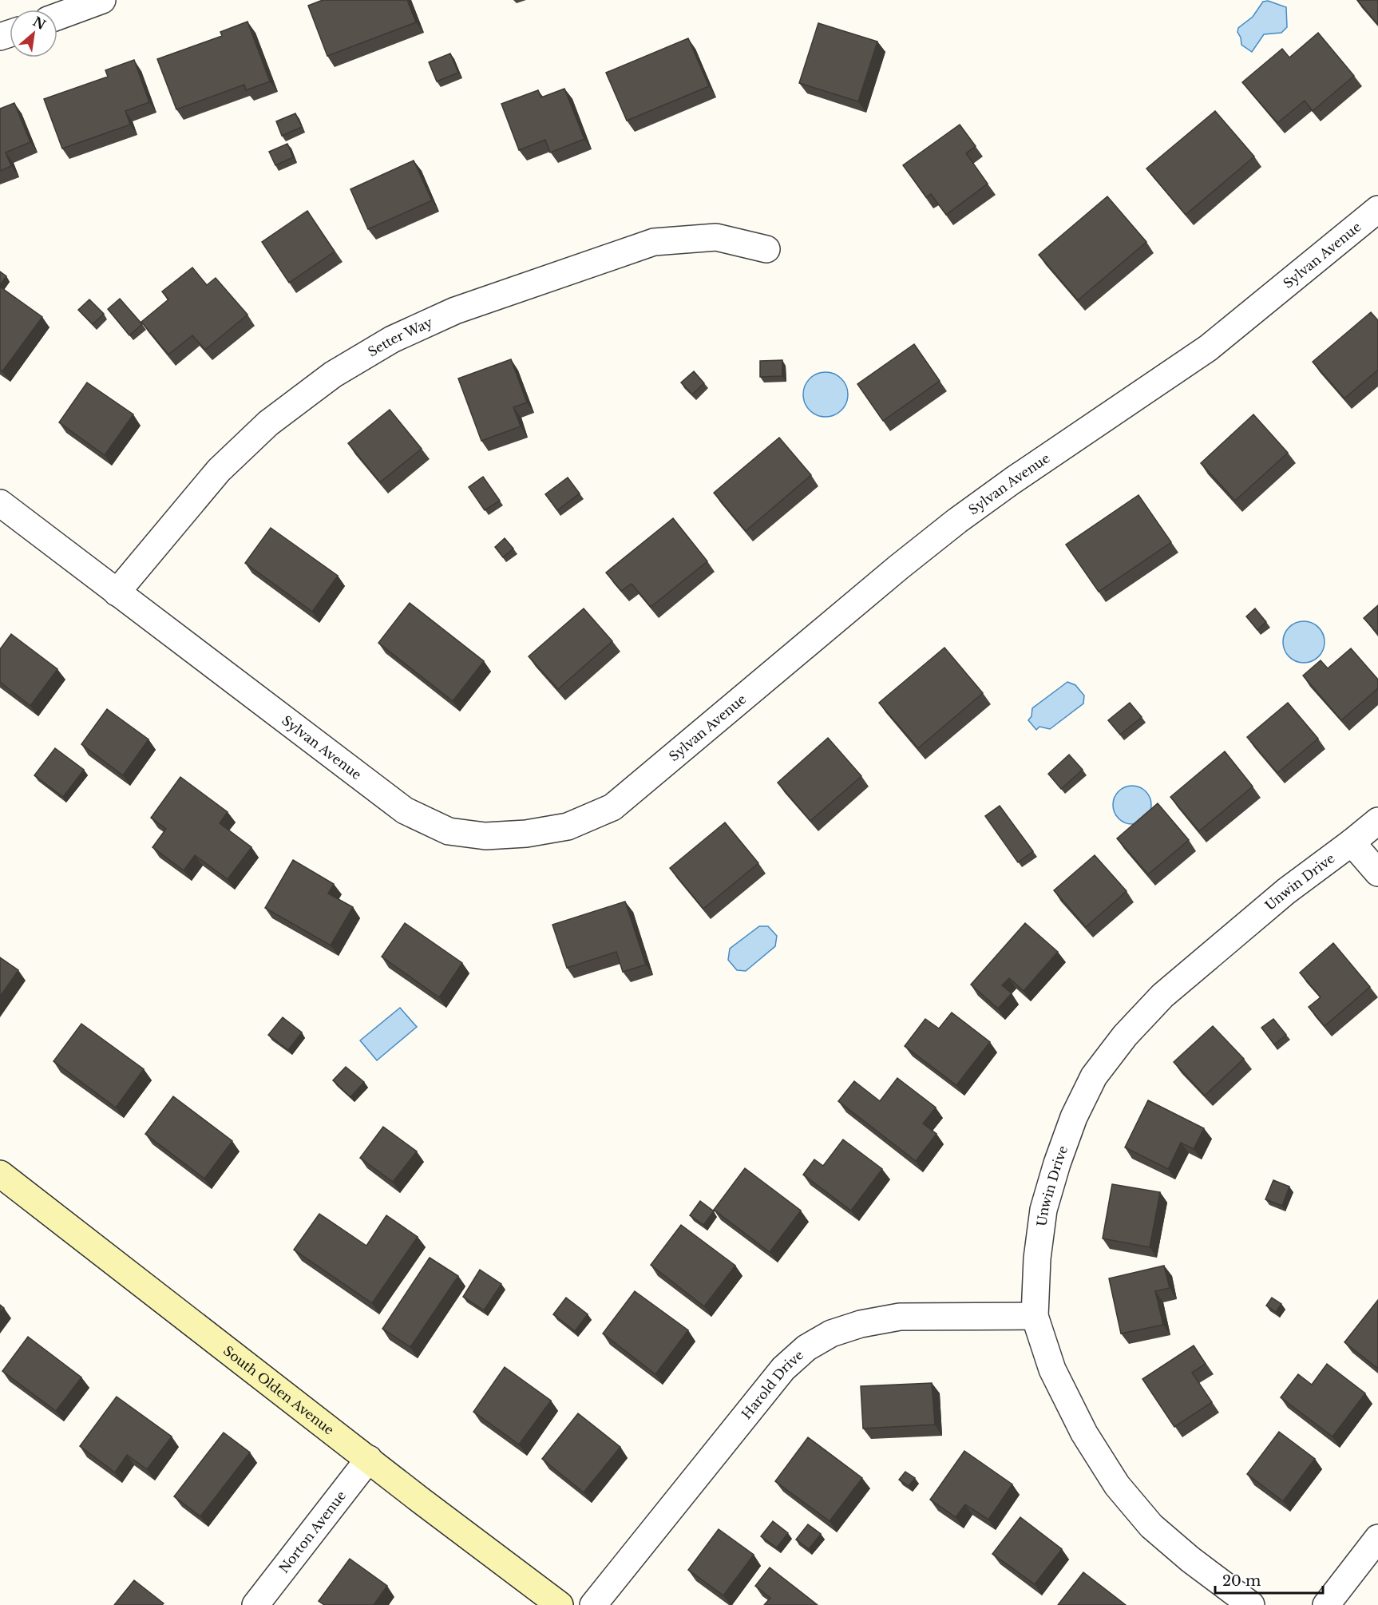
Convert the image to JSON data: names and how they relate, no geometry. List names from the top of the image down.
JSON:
{
  "streets": {
    "main road": ["South Olden Avenue"],
    "street": [
      "Sylvan Avenue",
      "Setter Way",
      "Unwin Drive",
      "Harold Drive",
      "Norton Avenue"
    ]
  },
  "crossings": [
    ["Sylvan Avenue", "Setter Way"],
    ["Unwin Drive", "Harold Drive"],
    ["South Olden Avenue", "Norton Avenue"]
  ],
  "scale_bar": "20 m",
  "north": "top right"
}
